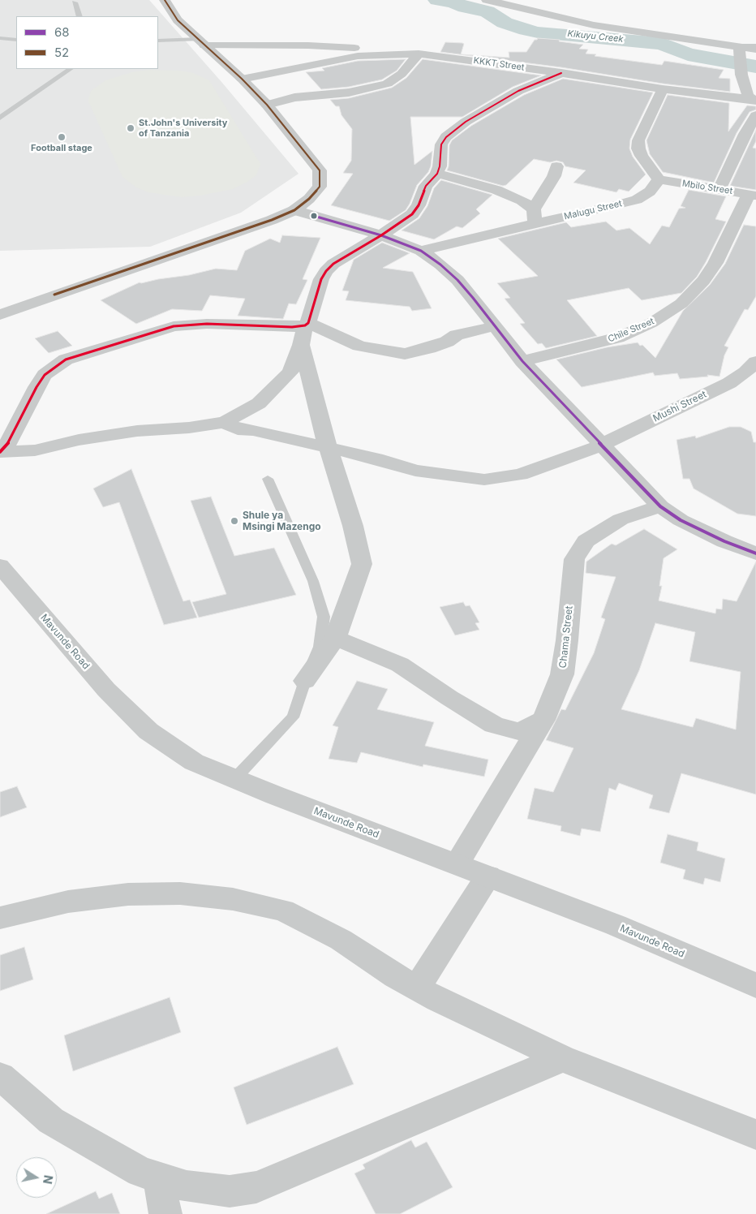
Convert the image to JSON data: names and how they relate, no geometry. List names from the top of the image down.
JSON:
{
  "streets": {
    "street": [
      "KKKT Street",
      "Mbilo Street",
      "Malugu Street",
      "Chile Street",
      "Mushi Street",
      "Chama Street",
      "Mavunde Road"
    ]
  },
  "crossings": [
    ["Mbilo Street", "Malugu Street"],
    ["Mbilo Street", "Chile Street"],
    ["Chama Street", "Mavunde Road"]
  ],
  "water": ["Kikuyu Creek"],
  "places": ["St.John's University of Tanzania", "Football stage", "Shule ya Msingi Mazengo"],
  "lines": ["transit line 52", "transit line 68"],
  "legend": ["68", "52"],
  "north": "right"
}
